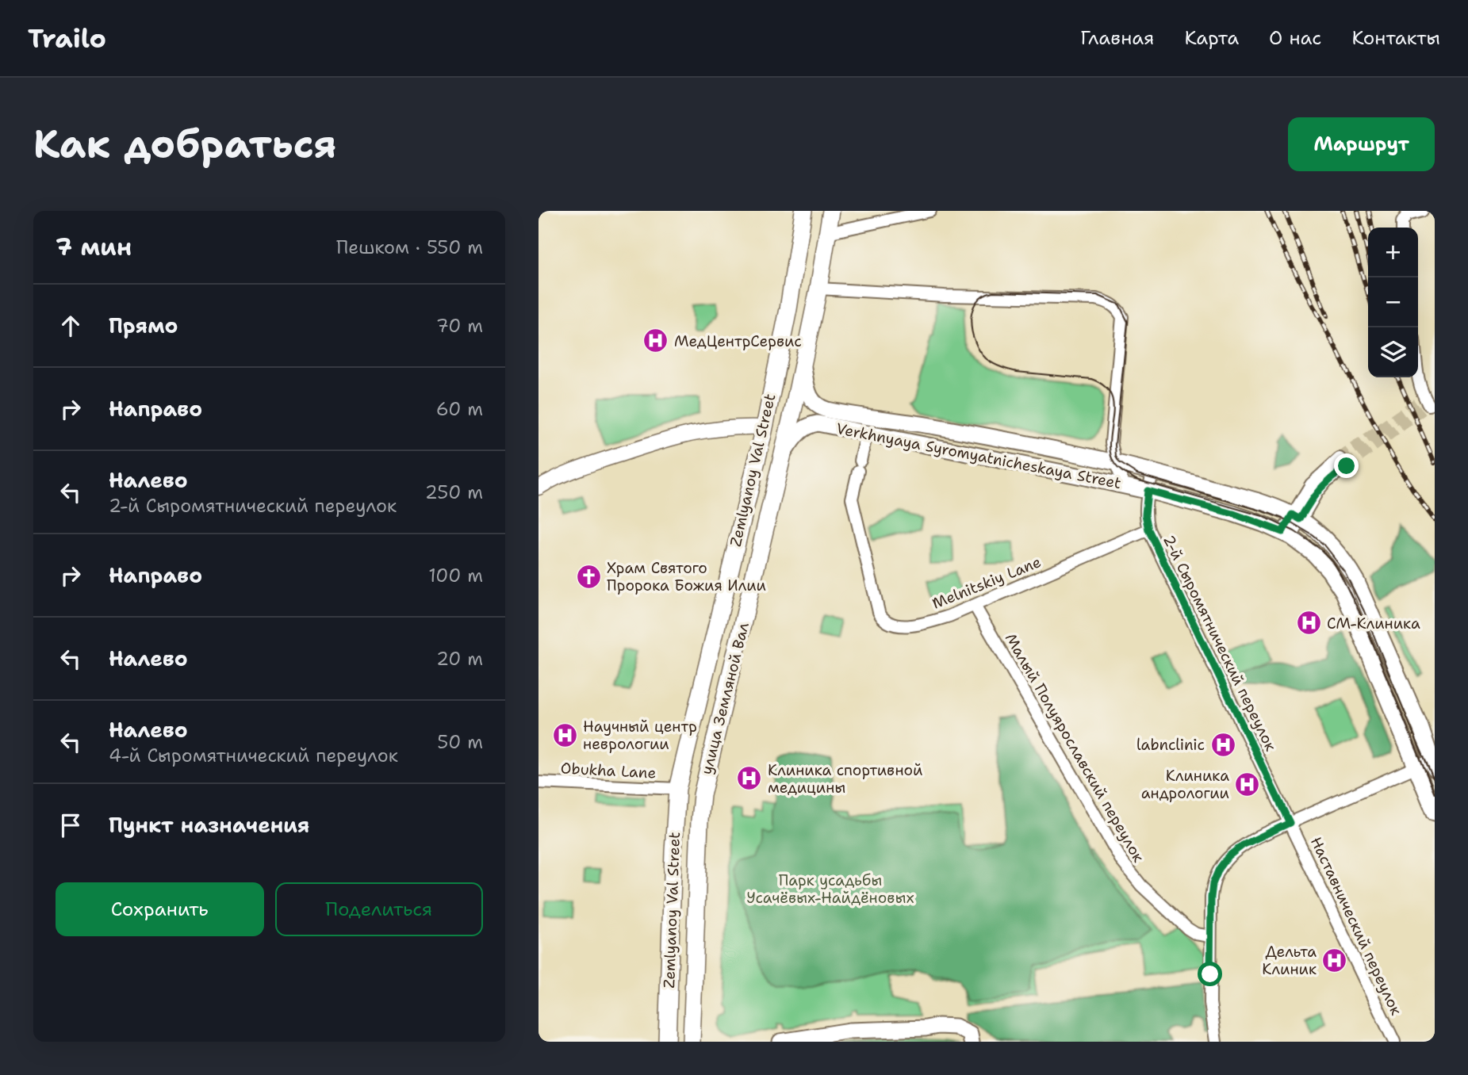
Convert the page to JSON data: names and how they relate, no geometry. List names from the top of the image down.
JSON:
{
  "streets": {
    "main road": ["Verkhnyaya Syromyatnicheskaya Street", "Zemlyanoy Val Street", "улица Земляной Вал"],
    "street": [
      "Melnitskiy Lane",
      "2-й Сыромятнический переулок",
      "Малый Полуярославский переулок",
      "Obukha Lane",
      "Наставнический переулок"
    ]
  },
  "crossings": [
    ["Verkhnyaya Syromyatnicheskaya Street", "Melnitskiy Lane"],
    ["Verkhnyaya Syromyatnicheskaya Street", "2-й Сыромятнический переулок"],
    ["Verkhnyaya Syromyatnicheskaya Street", "улица Земляной Вал"],
    ["Zemlyanoy Val Street", "Obukha Lane"],
    ["Melnitskiy Lane", "2-й Сыромятнический переулок"],
    ["Melnitskiy Lane", "Малый Полуярославский переулок"],
    ["2-й Сыромятнический переулок", "Наставнический переулок"]
  ],
  "parks": ["Парк усадьбы Усачёвых-Найдёновых"],
  "places": {
    "hospital": [
      "МедЦентрСервис",
      "СМ-Клиника",
      "Научный центр неврологии",
      "labnclinic",
      "Клиника спортивной медицины",
      "Клиника андрологии",
      "Дельта Клиник"
    ],
    "church": ["Храм Святого Пророка Божия Илии"]
  },
  "page": {
    "header": "Trailo",
    "nav": [
      "Главная",
      "Карта",
      "О нас",
      "Контакты"
    ],
    "buttons": [
      "Маршрут",
      ["Сохранить", "Поделиться"]
    ],
    "title": "Как добраться",
    "heading": ["7 мин", "Пешком · 550 m"],
    "map_buttons": ["+", "−"],
    "list": [
      ["Прямо", "70 m"],
      ["Направо", "60 m"],
      ["Налево", "2-й Сыромятнический переулок", "250 m"],
      ["Направо", "100 m"],
      ["Налево", "20 m"],
      ["Налево", "4-й Сыромятнический переулок", "50 m"],
      "Пункт назначения"
    ]
  }
}
